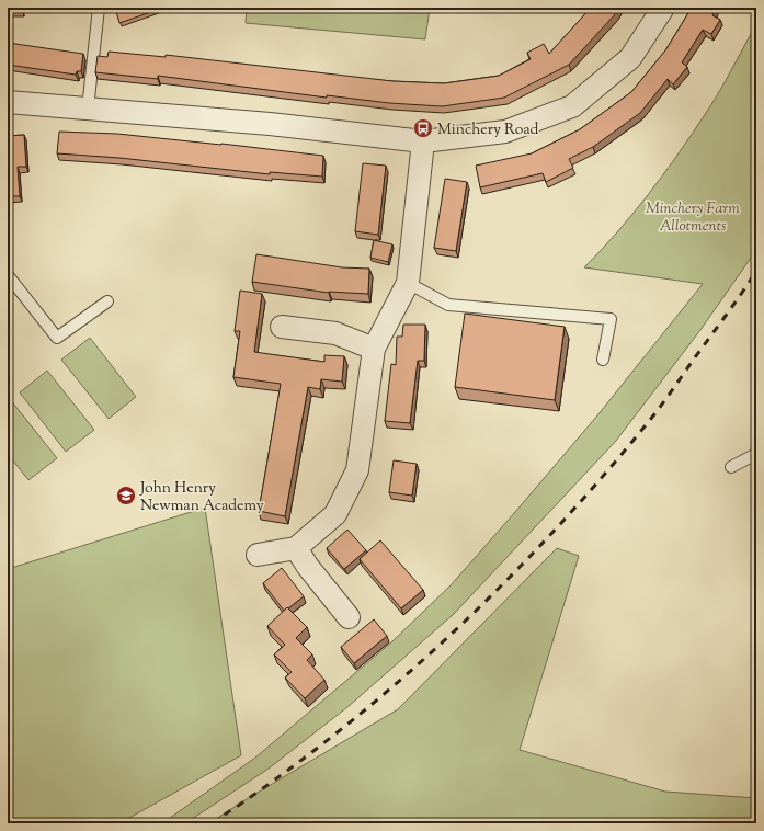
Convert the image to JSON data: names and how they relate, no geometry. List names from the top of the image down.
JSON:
{
  "parks": ["Minchery Farm Allotments"],
  "places": {
    "bus stop": ["Minchery Road"],
    "school or university": ["John Henry Newman Academy"]
  }
}
